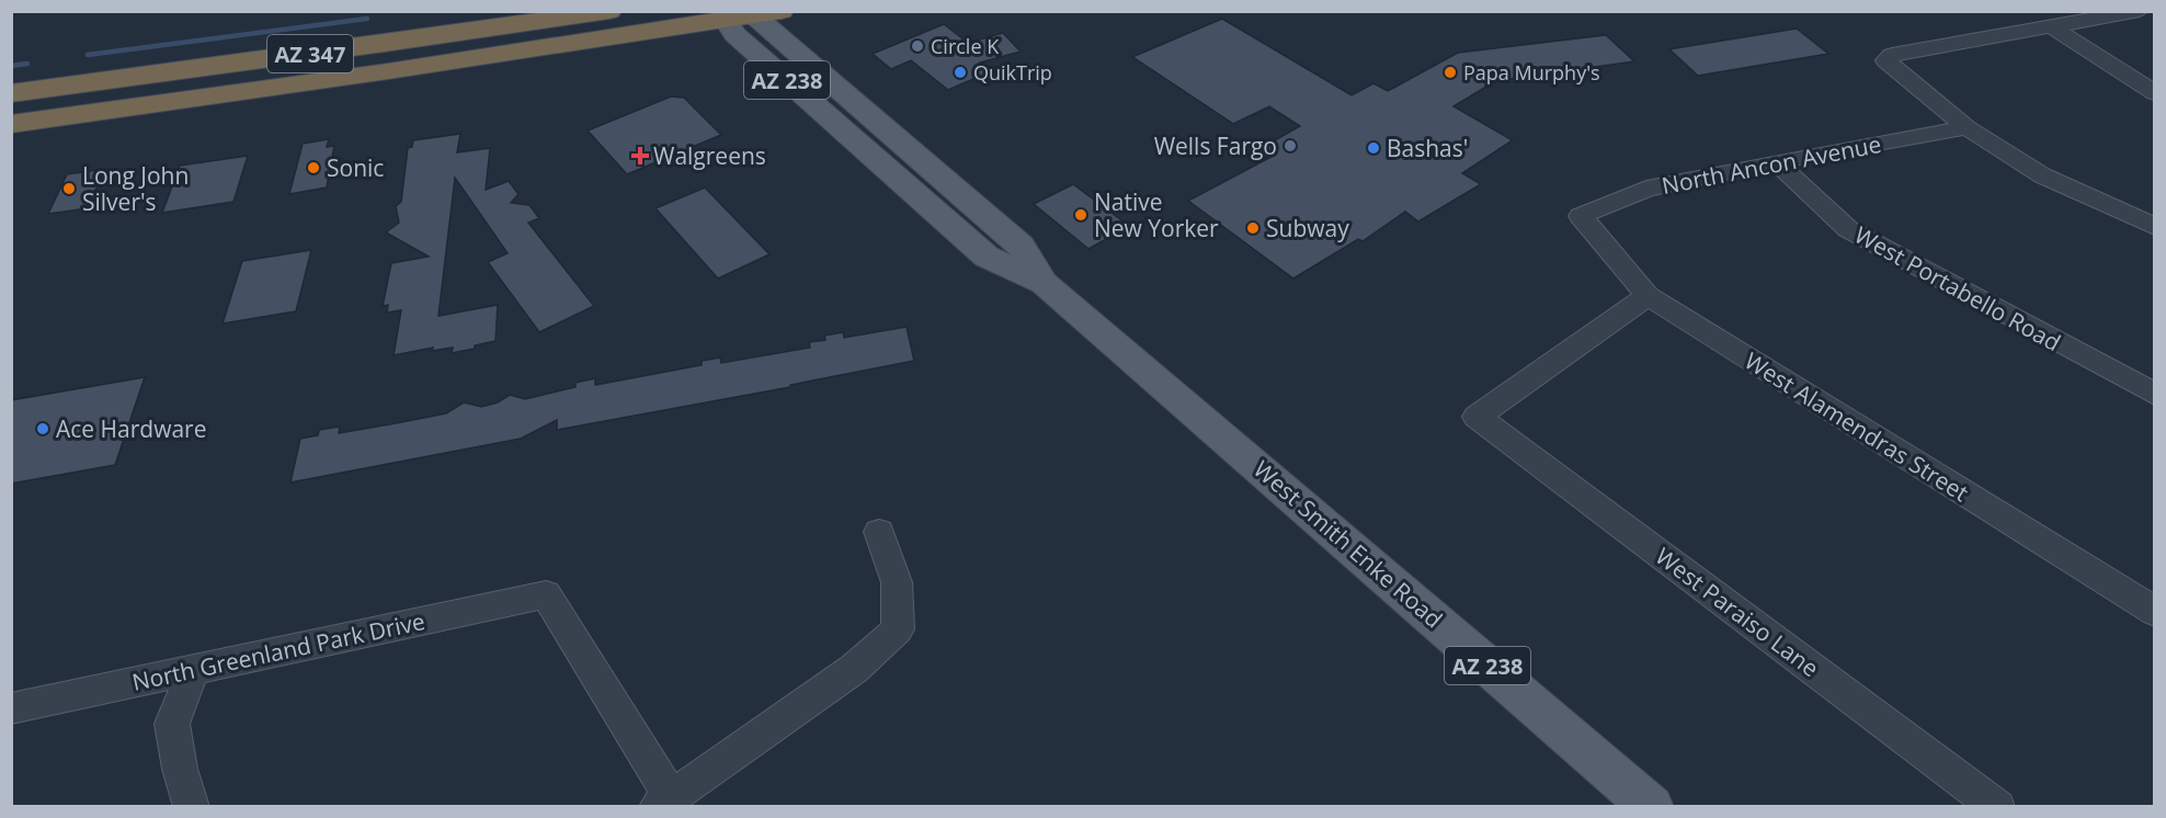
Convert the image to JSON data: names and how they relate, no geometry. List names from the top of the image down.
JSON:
{
  "streets": {
    "highway": ["AZ 347"],
    "main road": ["AZ 238", "West Smith Enke Road"],
    "street": [
      "North Ancon Avenue",
      "West Portabello Road",
      "West Alamendras Street",
      "West Paraiso Lane",
      "North Greenland Park Drive"
    ]
  },
  "crossings": [
    ["AZ 347", "West Smith Enke Road"],
    ["North Ancon Avenue", "West Portabello Road"],
    ["North Ancon Avenue", "West Alamendras Street"],
    ["West Alamendras Street", "West Paraiso Lane"]
  ],
  "places": {
    "other": [
      "Circle K",
      "QuikTrip",
      "Papa Murphy's",
      "Wells Fargo",
      "Bashas'",
      "Sonic",
      "Long John Silver's",
      "Native New Yorker",
      "Subway",
      "Ace Hardware"
    ],
    "health": ["Walgreens"]
  }
}
